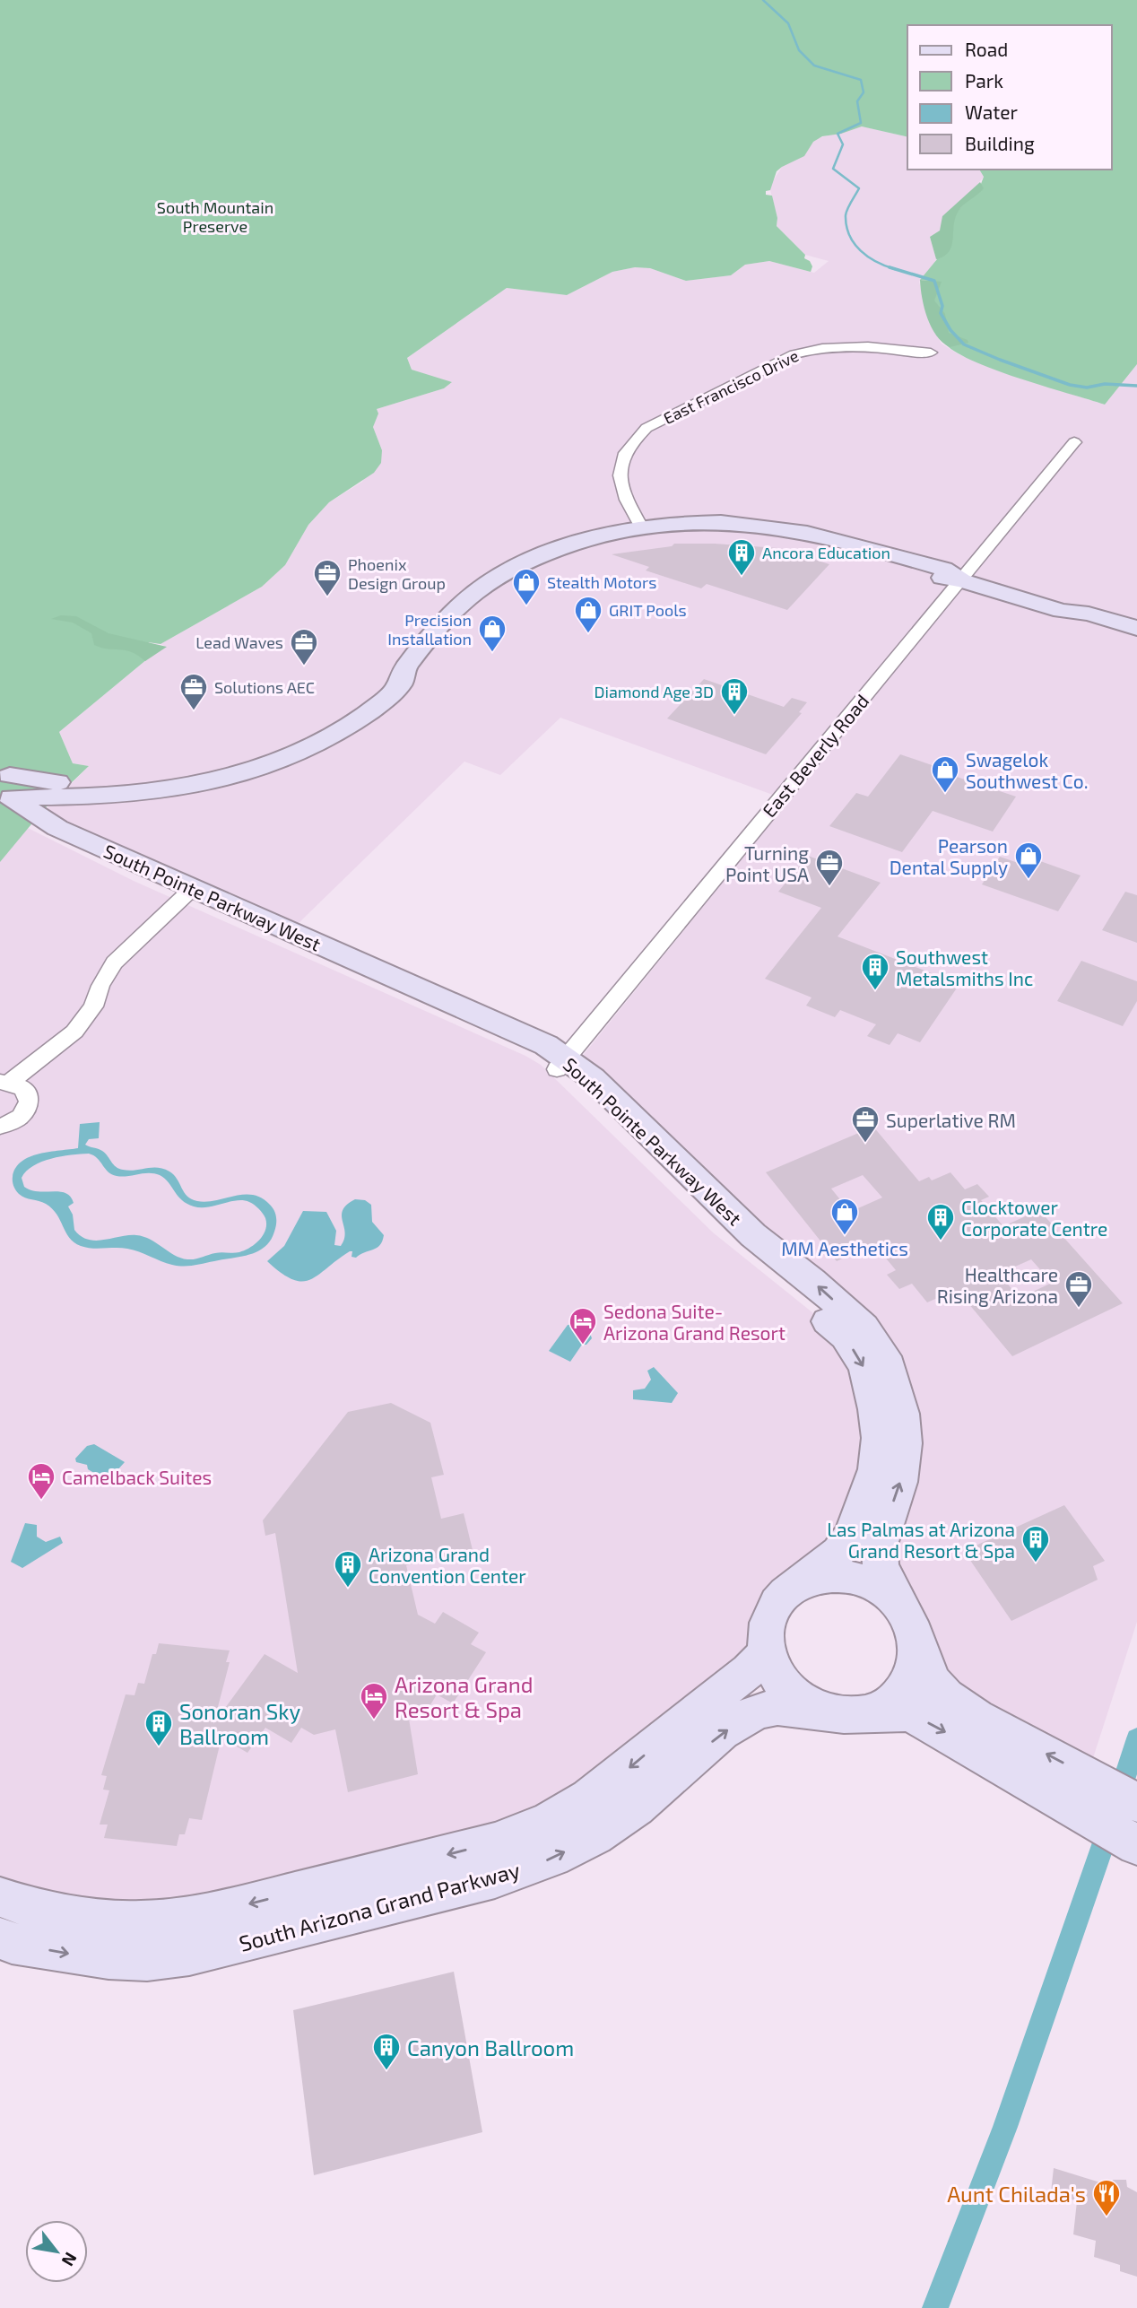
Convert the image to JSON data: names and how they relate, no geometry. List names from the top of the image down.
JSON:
{
  "streets": {
    "street": [
      "East Francisco Drive",
      "East Beverly Road",
      "South Pointe Parkway West",
      "South Arizona Grand Parkway"
    ]
  },
  "crossings": [
    ["East Beverly Road", "South Pointe Parkway West"],
    ["South Pointe Parkway West", "South Arizona Grand Parkway"]
  ],
  "parks": ["South Mountain Preserve"],
  "places": {
    "building": [
      "Ancora Education",
      "Diamond Age 3D",
      "Southwest Metalsmiths Inc",
      "Clocktower Corporate Centre",
      "Las Palmas at Arizona Grand Resort & Spa",
      "Arizona Grand Convention Center",
      "Sonoran Sky Ballroom",
      "Canyon Ballroom"
    ],
    "office": [
      "Phoenix Design Group",
      "Lead Waves",
      "Solutions AEC",
      "Turning Point USA",
      "Superlative RM",
      "Healthcare Rising Arizona"
    ],
    "shop": [
      "Stealth Motors",
      "GRIT Pools",
      "Precision Installation",
      "Swagelok Southwest Co.",
      "Pearson Dental Supply",
      "MM Aesthetics"
    ],
    "hotel": ["Sedona Suite- Arizona Grand Resort", "Camelback Suites", "Arizona Grand Resort & Spa"],
    "restaurant": ["Aunt Chilada's"]
  },
  "legend": [
    "Road",
    "Park",
    "Water",
    "Building"
  ],
  "north": "bottom right"
}
